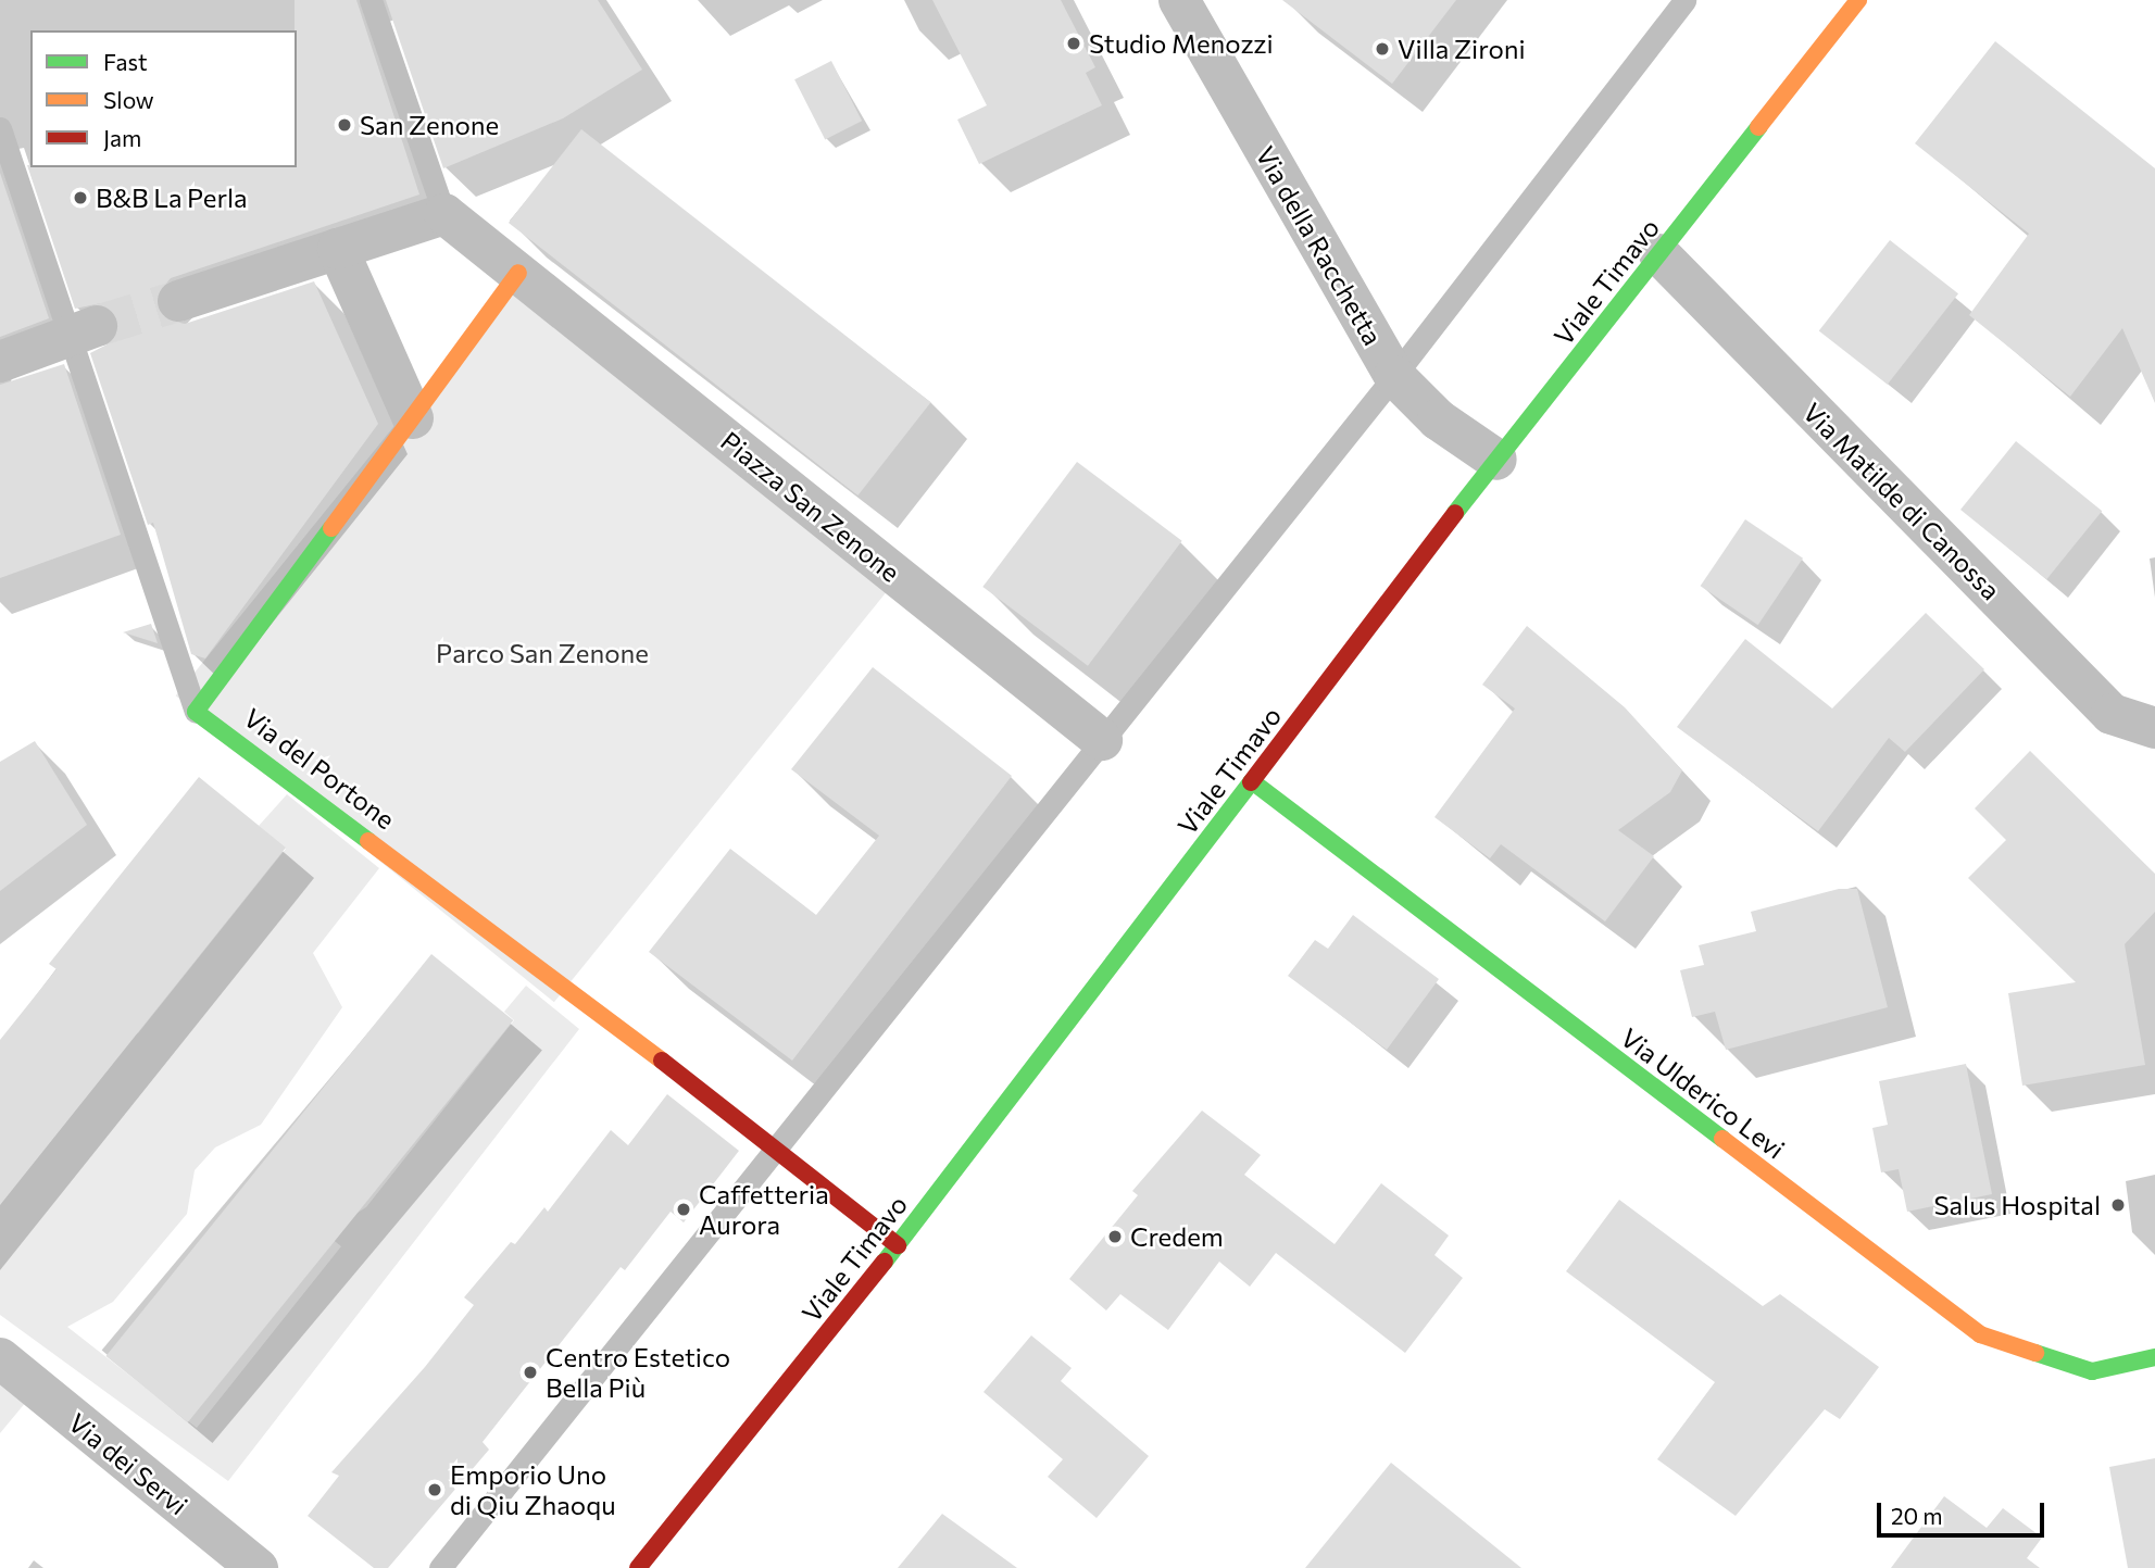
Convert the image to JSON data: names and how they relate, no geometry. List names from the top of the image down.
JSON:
{
  "streets": {
    "street": [
      "Via della Racchetta",
      "Viale Timavo",
      "Via Matilde di Canossa",
      "Piazza San Zenone",
      "Via del Portone",
      "Via Ulderico Levi",
      "Via dei Servi"
    ]
  },
  "crossings": [
    ["Via della Racchetta", "Viale Timavo"],
    ["Viale Timavo", "Via Matilde di Canossa"],
    ["Viale Timavo", "Via del Portone"],
    ["Viale Timavo", "Via Ulderico Levi"]
  ],
  "parks": ["Parco San Zenone"],
  "places": [
    "Studio Menozzi",
    "Villa Zironi",
    "San Zenone",
    "B&B La Perla",
    "Salus Hospital",
    "Caffetteria Aurora",
    "Credem",
    "Centro Estetico Bella Più",
    "Emporio Uno di Qiu Zhaoqu"
  ],
  "legend": ["Fast", "Slow", "Jam"],
  "scale_bar": "20 m"
}
